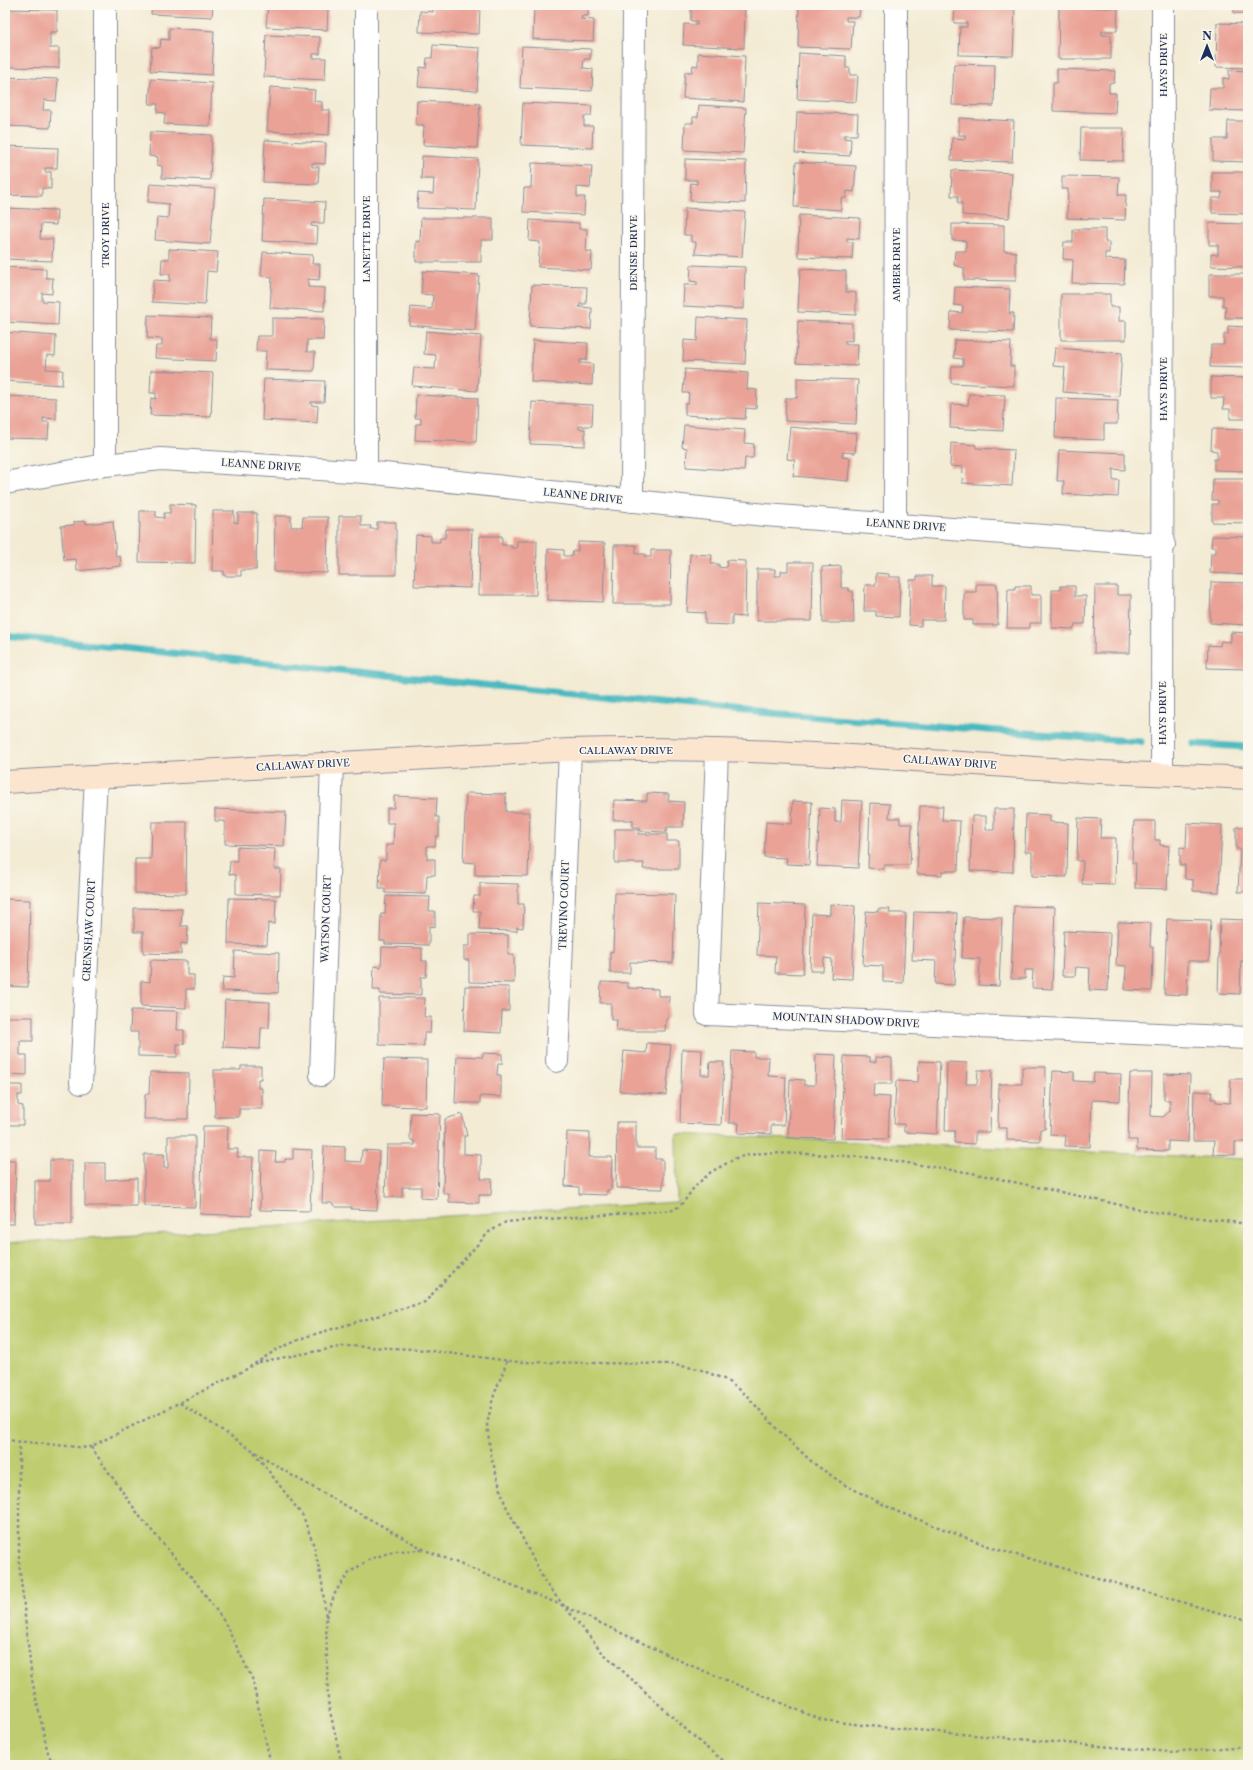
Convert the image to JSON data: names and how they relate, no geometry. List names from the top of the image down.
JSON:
{
  "streets": {
    "street": [
      "HAYS DRIVE",
      "TROY DRIVE",
      "LANETTE DRIVE",
      "DENISE DRIVE",
      "AMBER DRIVE",
      "LEANNE DRIVE",
      "CALLAWAY DRIVE",
      "TREVINO COURT",
      "WATSON COURT",
      "CRENSHAW COURT",
      "MOUNTAIN SHADOW DRIVE"
    ]
  },
  "crossings": [
    ["HAYS DRIVE", "LEANNE DRIVE"],
    ["HAYS DRIVE", "CALLAWAY DRIVE"],
    ["TROY DRIVE", "LEANNE DRIVE"],
    ["LANETTE DRIVE", "LEANNE DRIVE"],
    ["DENISE DRIVE", "LEANNE DRIVE"],
    ["AMBER DRIVE", "LEANNE DRIVE"],
    ["CALLAWAY DRIVE", "TREVINO COURT"],
    ["CALLAWAY DRIVE", "WATSON COURT"],
    ["CALLAWAY DRIVE", "CRENSHAW COURT"],
    ["CALLAWAY DRIVE", "MOUNTAIN SHADOW DRIVE"]
  ],
  "north": "top"
}
